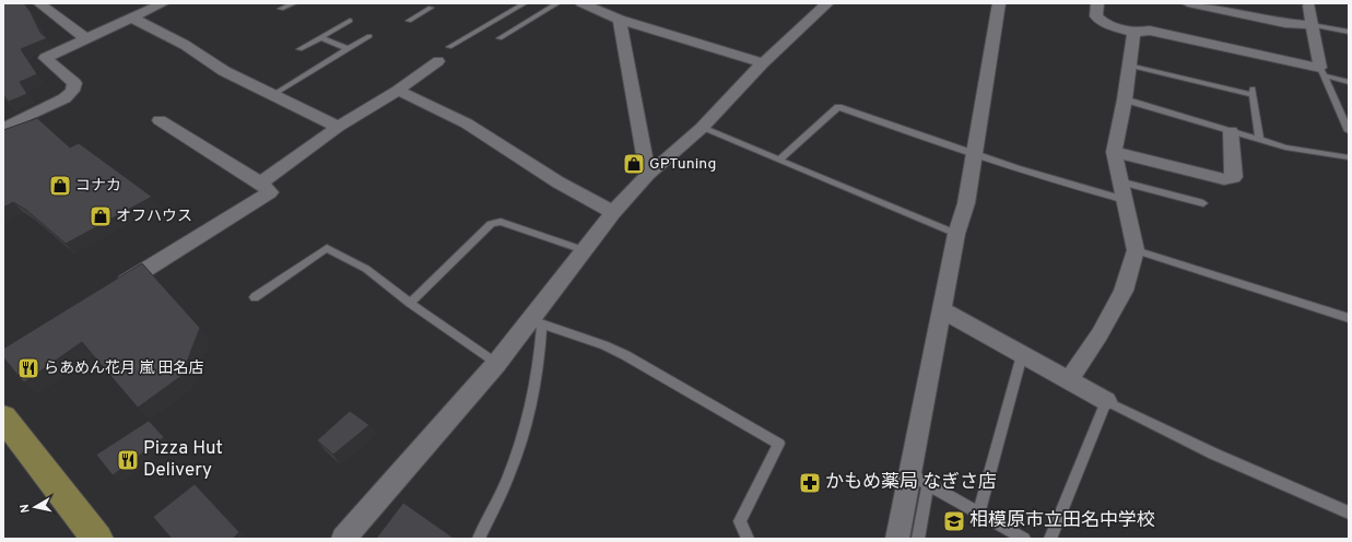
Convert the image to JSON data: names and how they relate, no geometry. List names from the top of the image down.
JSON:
{
  "places": {
    "shop": ["GPTuning", "コナカ", "オフハウス"],
    "restaurant": ["らあめん花月 嵐 田名店", "Pizza Hut Delivery"],
    "pharmacy": ["かもめ薬局 なぎさ店"],
    "school or university": ["相模原市立田名中学校"]
  },
  "north": "left"
}
